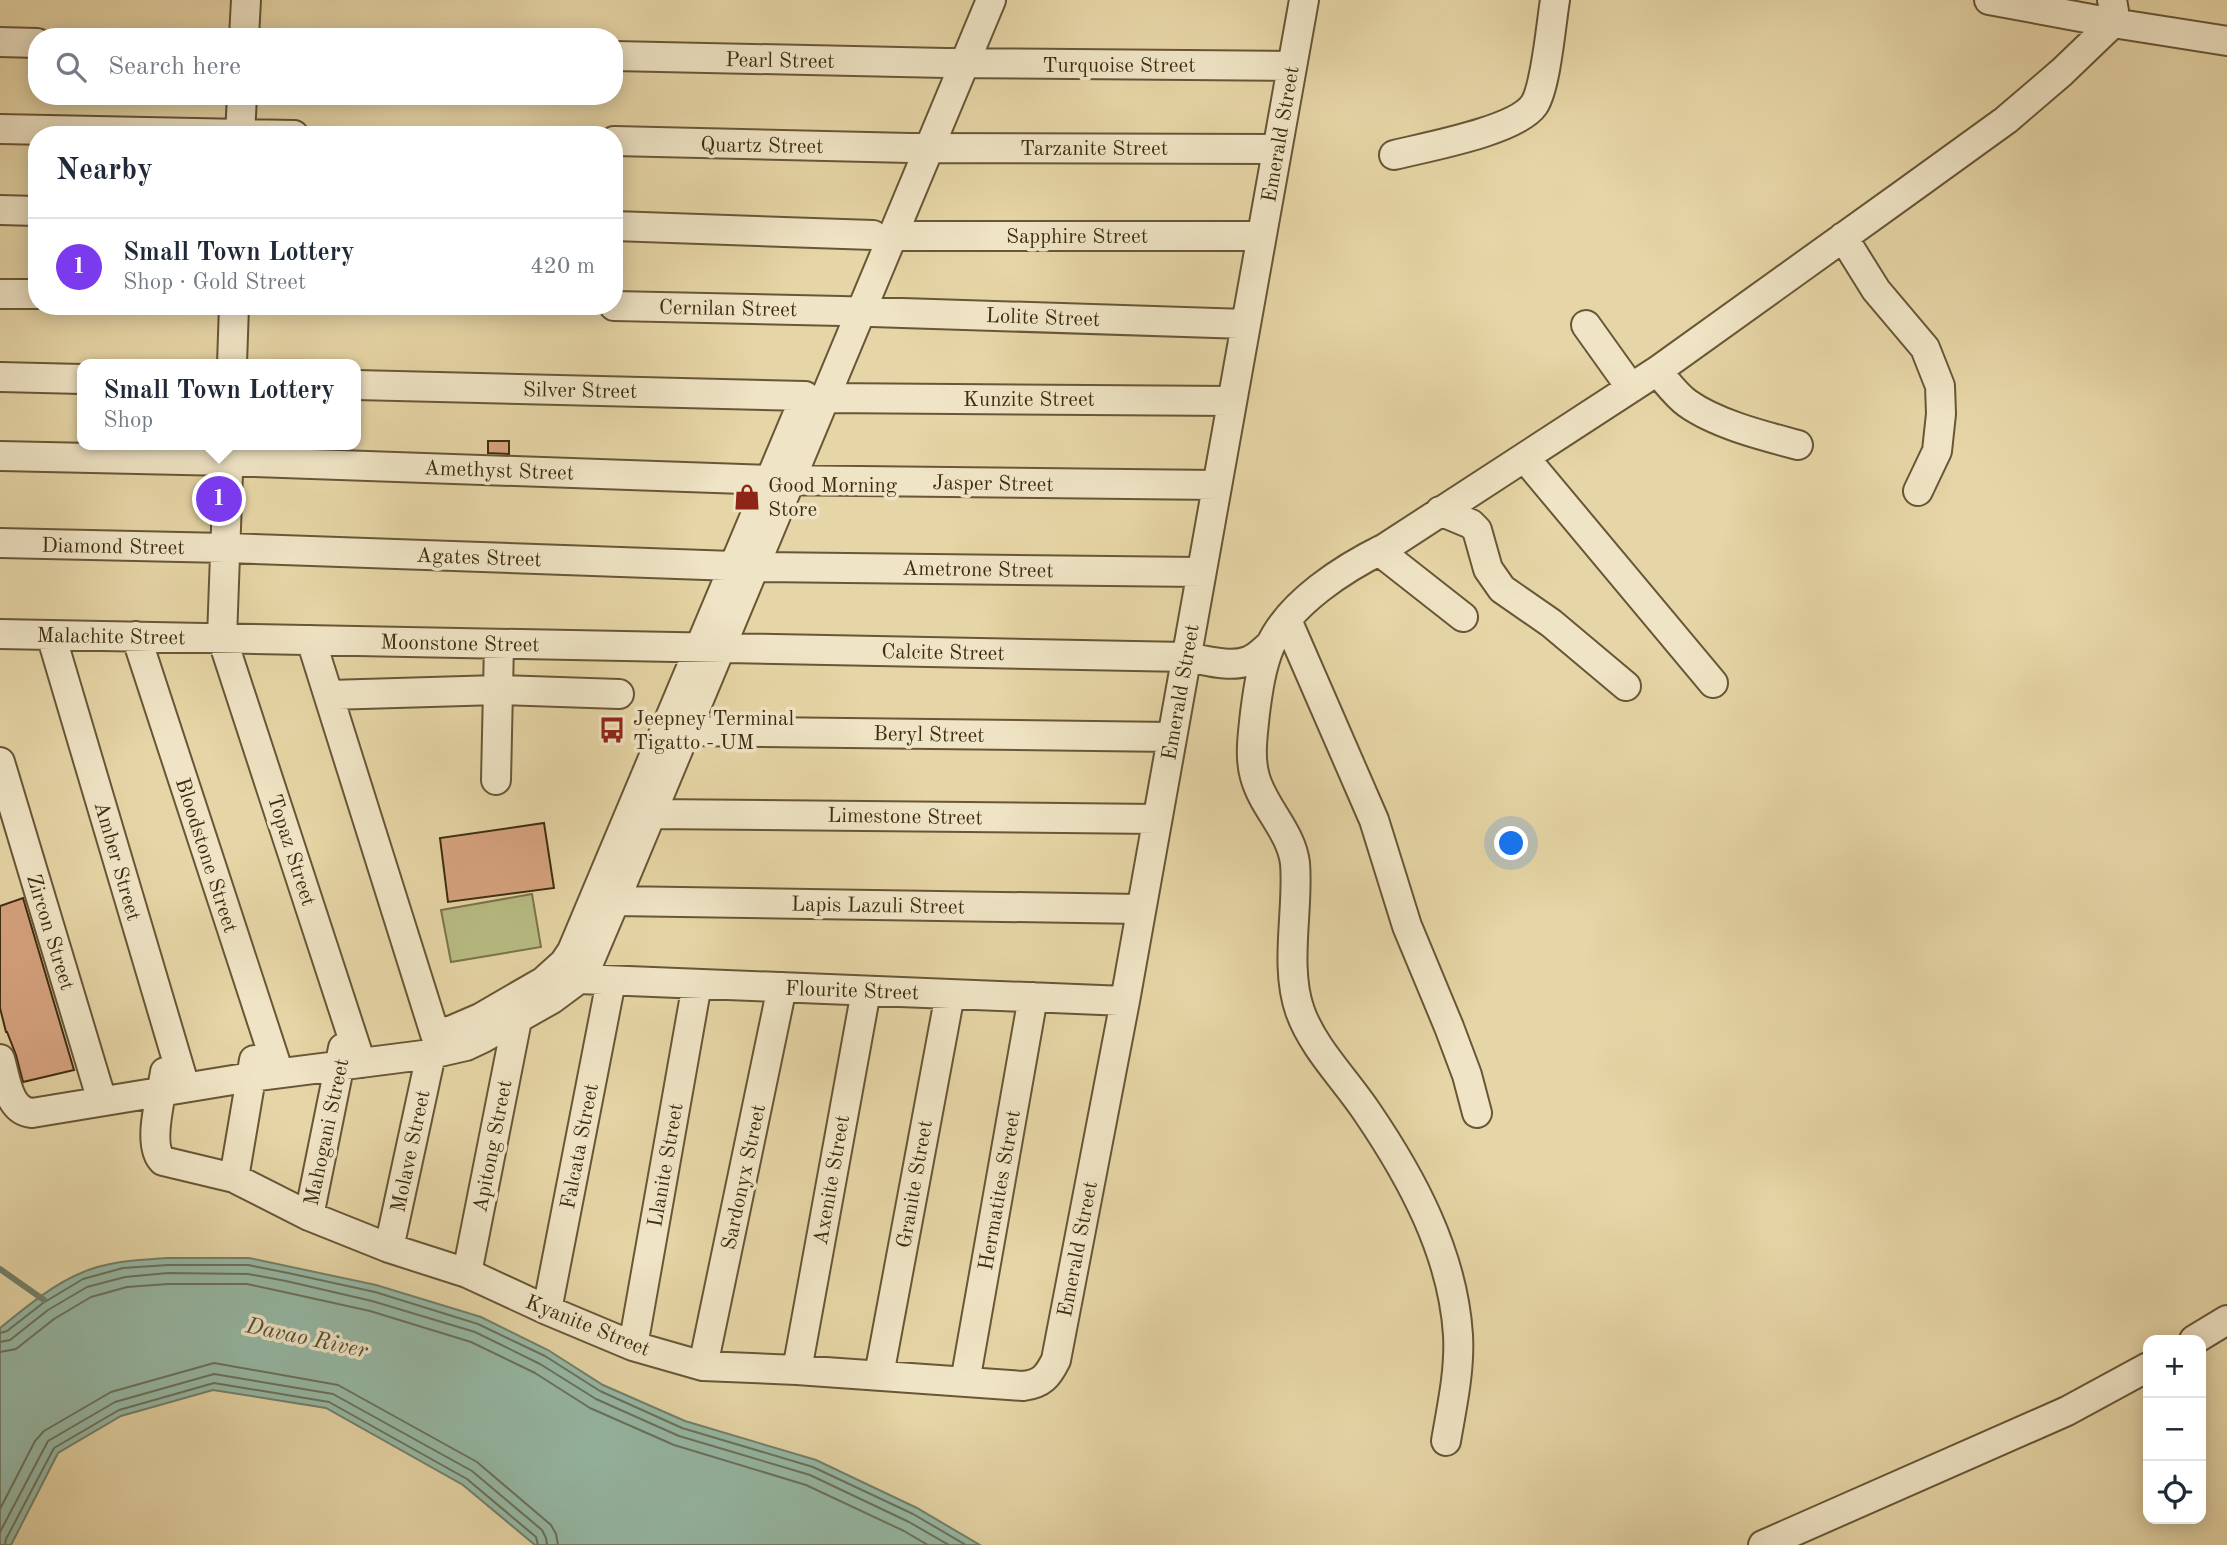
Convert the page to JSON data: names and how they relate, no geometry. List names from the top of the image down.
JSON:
{
  "streets": {
    "street": [
      "Pearl Street",
      "Turquoise Street",
      "Emerald Street",
      "Quartz Street",
      "Tarzanite Street",
      "Sapphire Street",
      "Cernilan Street",
      "Lolite Street",
      "Silver Street",
      "Kunzite Street",
      "Amethyst Street",
      "Jasper Street",
      "Diamond Street",
      "Agates Street",
      "Ametrone Street",
      "Malachite Street",
      "Moonstone Street",
      "Calcite Street",
      "Beryl Street",
      "Limestone Street",
      "Topaz Street",
      "Bloodstone Street",
      "Amber Street",
      "Lapis Lazuli Street",
      "Zircon Street",
      "Flourite Street",
      "Mahogani Street",
      "Apitong Street",
      "Falcata Street",
      "Molave Street",
      "Llanite Street",
      "Sardonyx Street",
      "Axenite Street",
      "Granite Street",
      "Hermatites Street",
      "Kyanite Street"
    ]
  },
  "crossings": [
    ["Pearl Street", "Turquoise Street"],
    ["Turquoise Street", "Emerald Street"],
    ["Emerald Street", "Tarzanite Street"],
    ["Emerald Street", "Sapphire Street"],
    ["Emerald Street", "Lolite Street"],
    ["Emerald Street", "Kunzite Street"],
    ["Emerald Street", "Jasper Street"],
    ["Emerald Street", "Ametrone Street"],
    ["Emerald Street", "Calcite Street"],
    ["Emerald Street", "Beryl Street"],
    ["Emerald Street", "Limestone Street"],
    ["Emerald Street", "Lapis Lazuli Street"],
    ["Emerald Street", "Flourite Street"],
    ["Emerald Street", "Kyanite Street"],
    ["Quartz Street", "Tarzanite Street"],
    ["Cernilan Street", "Lolite Street"],
    ["Silver Street", "Kunzite Street"],
    ["Amethyst Street", "Jasper Street"],
    ["Diamond Street", "Agates Street"],
    ["Agates Street", "Ametrone Street"],
    ["Malachite Street", "Moonstone Street"],
    ["Malachite Street", "Topaz Street"],
    ["Malachite Street", "Bloodstone Street"],
    ["Malachite Street", "Amber Street"],
    ["Moonstone Street", "Calcite Street"],
    ["Moonstone Street", "Topaz Street"],
    ["Topaz Street", "Mahogani Street"],
    ["Amber Street", "Kyanite Street"],
    ["Flourite Street", "Falcata Street"],
    ["Flourite Street", "Llanite Street"],
    ["Flourite Street", "Sardonyx Street"],
    ["Flourite Street", "Axenite Street"],
    ["Flourite Street", "Granite Street"],
    ["Flourite Street", "Hermatites Street"],
    ["Mahogani Street", "Kyanite Street"],
    ["Apitong Street", "Kyanite Street"],
    ["Falcata Street", "Kyanite Street"],
    ["Molave Street", "Kyanite Street"],
    ["Llanite Street", "Kyanite Street"],
    ["Sardonyx Street", "Kyanite Street"],
    ["Axenite Street", "Kyanite Street"],
    ["Granite Street", "Kyanite Street"],
    ["Hermatites Street", "Kyanite Street"]
  ],
  "water": ["Davao River"],
  "places": {
    "shop": ["Good Morning Store"],
    "bus stop": ["Jeepney Terminal Tigatto - UM"]
  },
  "page": {
    "search": "Search here",
    "heading": "Nearby",
    "list": [
      {
        "mark": "1",
        "name": "Small Town Lottery",
        "note": "Shop · Gold Street",
        "value": "420 m"
      }
    ],
    "popup": ["Small Town Lottery", "Shop"],
    "pins": "1",
    "map_buttons": ["+", "−"]
  }
}
